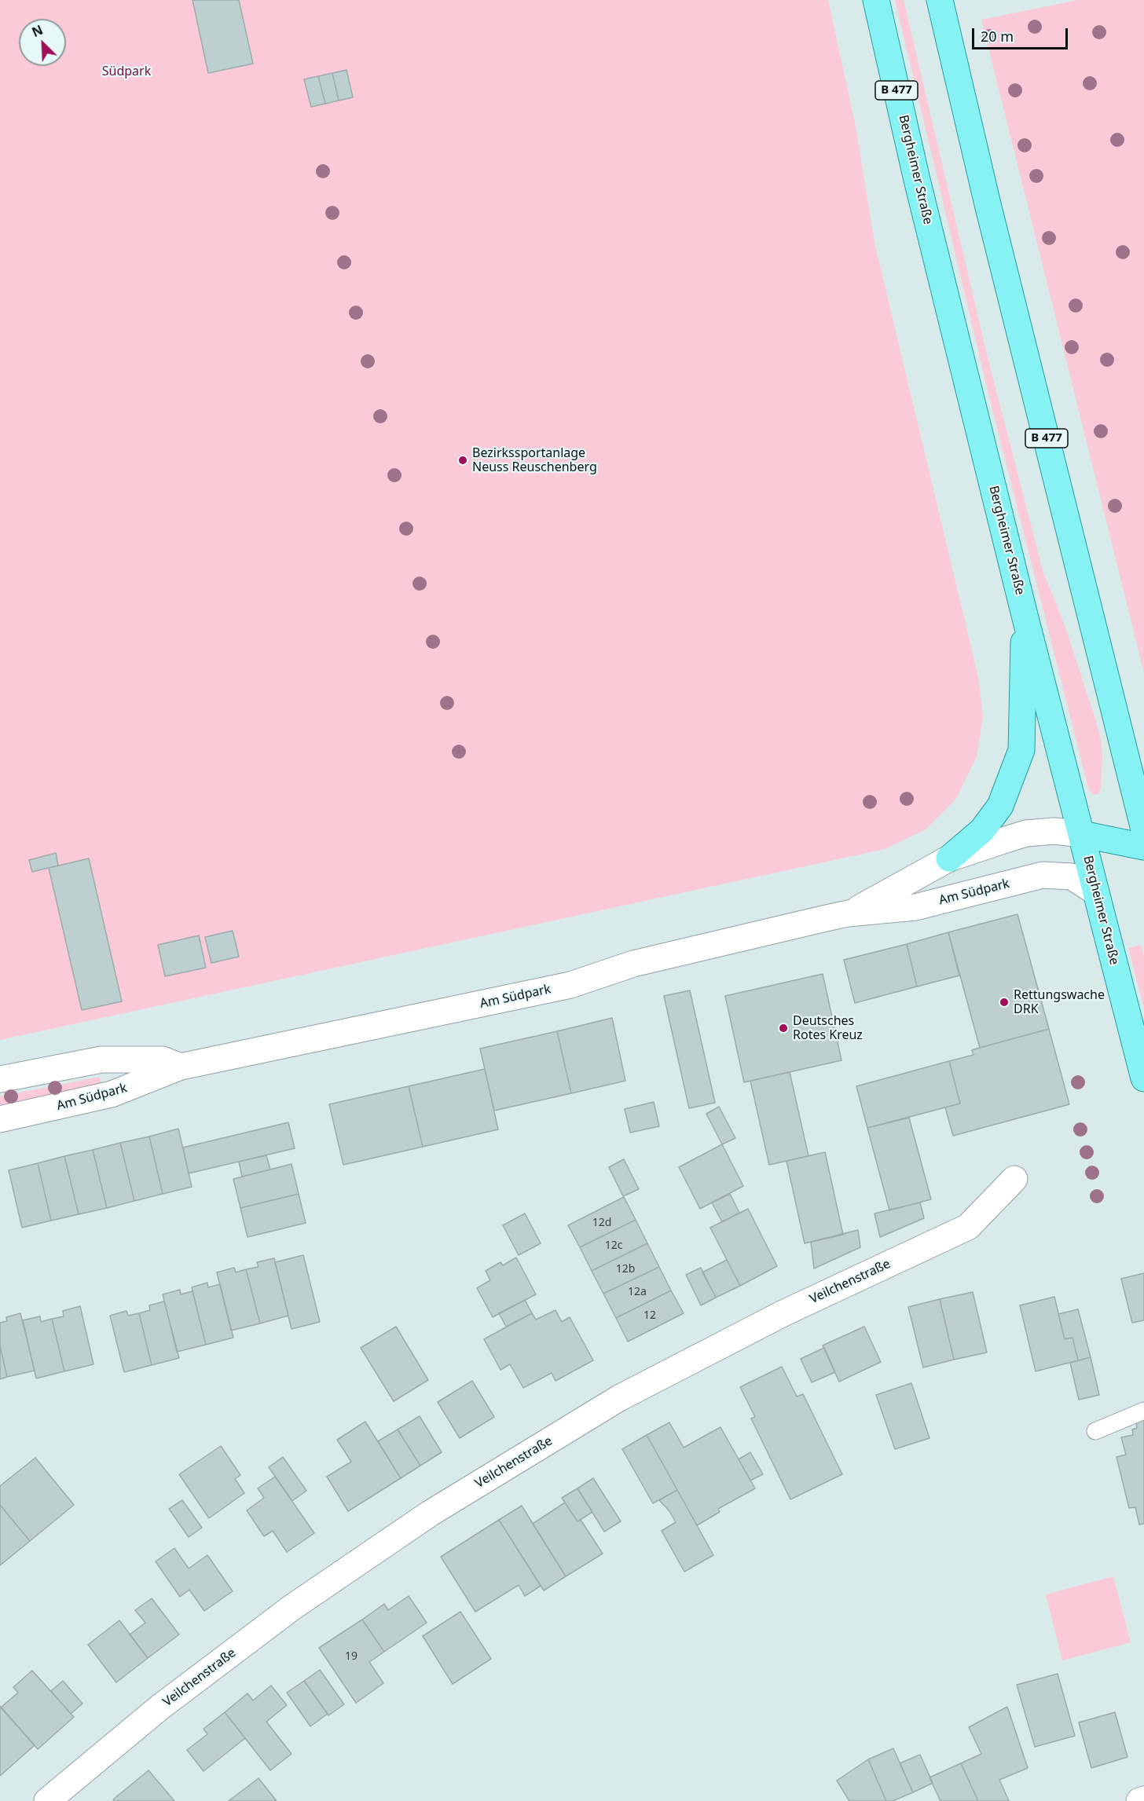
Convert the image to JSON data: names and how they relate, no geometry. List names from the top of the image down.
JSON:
{
  "streets": {
    "main road": ["B 477", "Bergheimer Straße"],
    "street": ["Am Südpark", "Veilchenstraße"]
  },
  "crossings": [
    ["Bergheimer Straße", "Am Südpark"]
  ],
  "parks": ["Südpark"],
  "places": ["Bezirkssportanlage Neuss Reuschenberg", "Rettungswache DRK", "Deutsches Rotes Kreuz"],
  "house_numbers": [
    "12d",
    "12c",
    "12b",
    "12a",
    "12",
    "19"
  ],
  "scale_bar": "20 m",
  "north": "top left"
}
